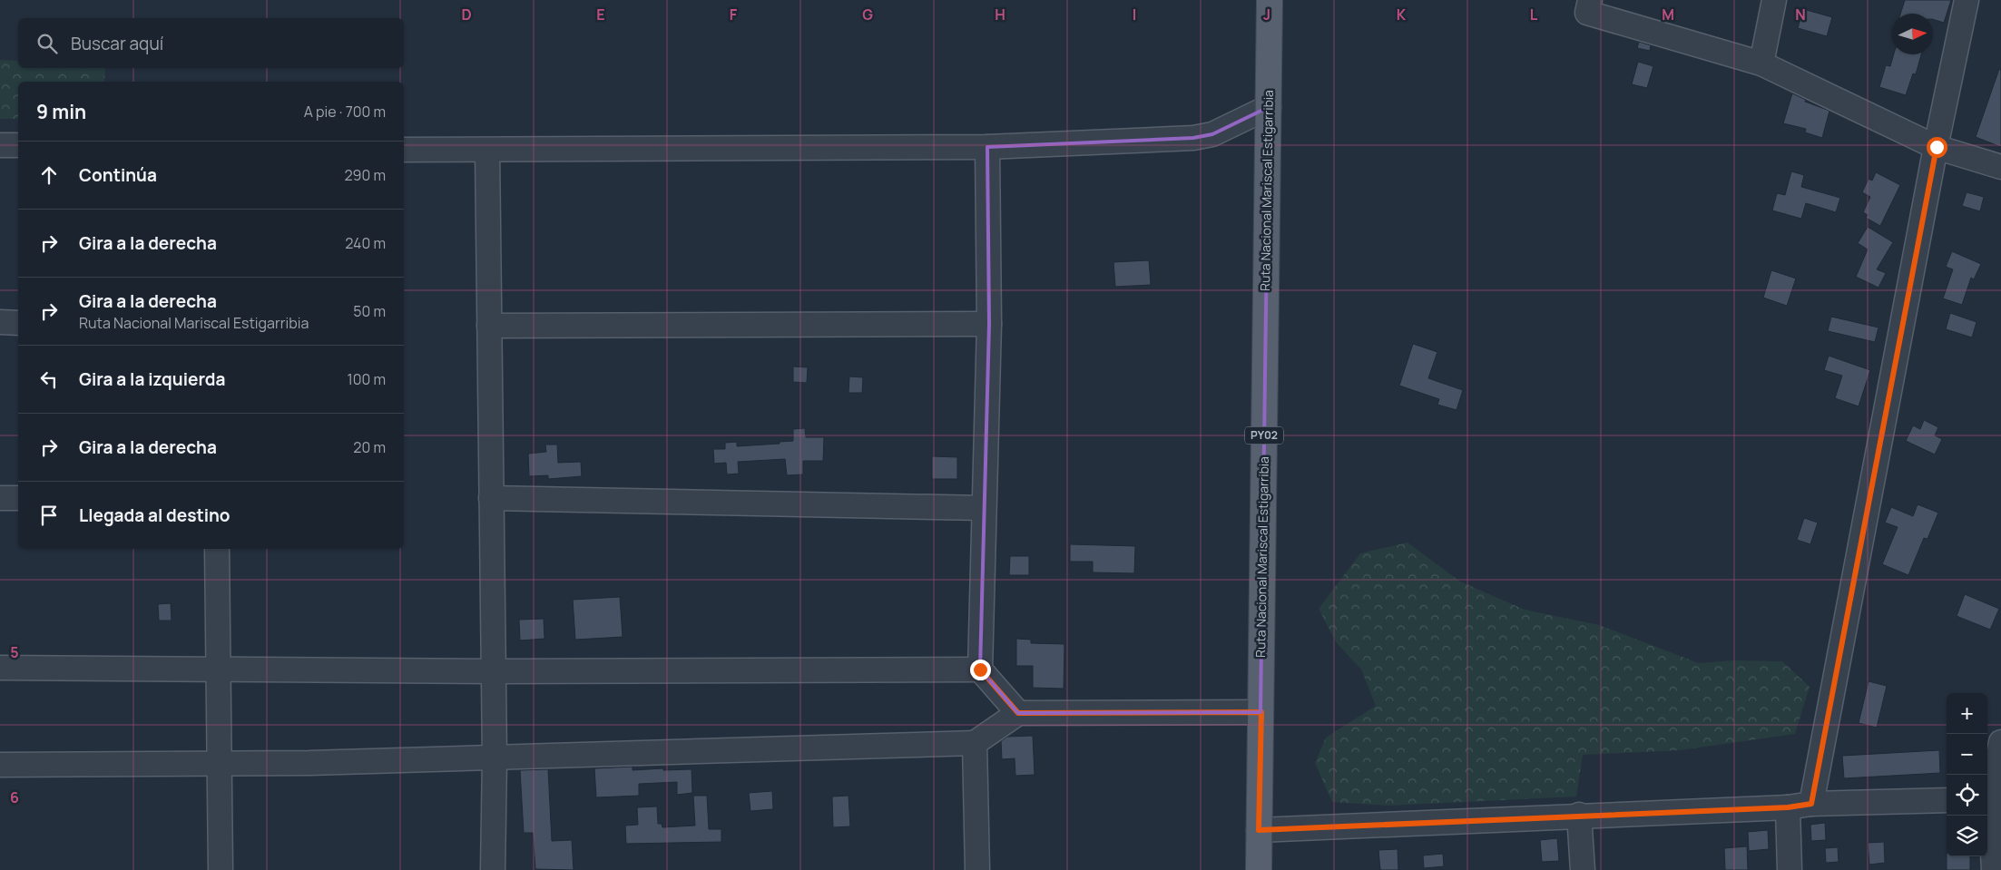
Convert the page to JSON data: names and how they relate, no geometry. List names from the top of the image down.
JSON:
{
  "streets": {
    "main road": ["Ruta Nacional Mariscal Estigarribia", "PY02"]
  },
  "north": "right",
  "page": {
    "search": "Buscar aquí",
    "heading": ["9 min", "A pie · 700 m"],
    "list": [
      ["Continúa", "290 m"],
      ["Gira a la derecha", "240 m"],
      ["Gira a la derecha", "Ruta Nacional Mariscal Estigarribia", "50 m"],
      ["Gira a la izquierda", "100 m"],
      ["Gira a la derecha", "20 m"],
      "Llegada al destino"
    ],
    "map_buttons": ["+", "−"]
  },
  "grid": {
    "columns": [
      "D",
      "E",
      "F",
      "G",
      "H",
      "I",
      "J",
      "K",
      "L",
      "M",
      "N"
    ],
    "rows": ["5", "6"]
  }
}
